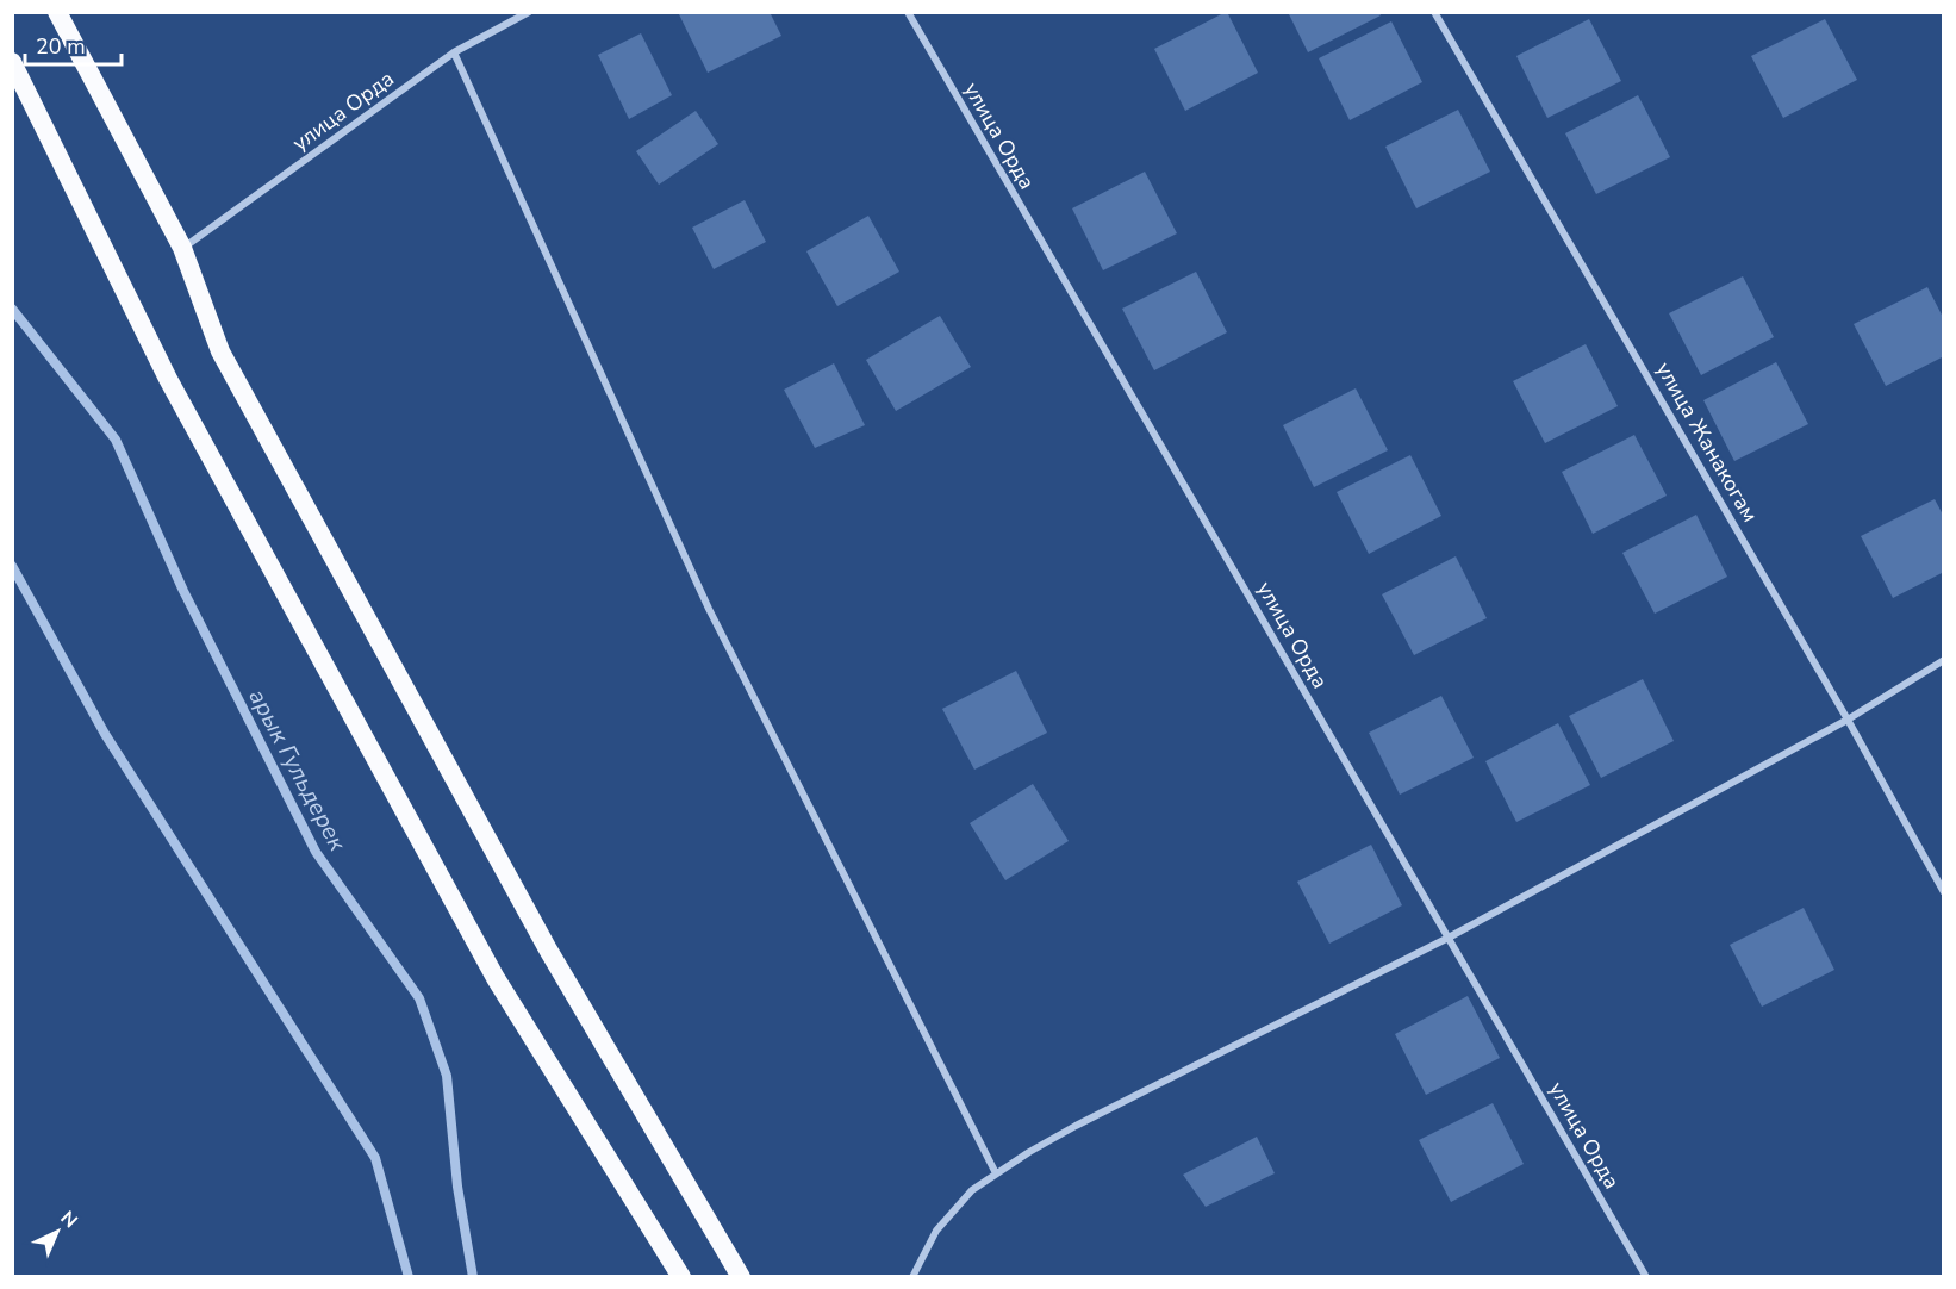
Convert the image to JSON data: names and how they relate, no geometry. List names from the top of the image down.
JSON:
{
  "streets": {
    "street": ["улица Орда", "улица Жанакогам"]
  },
  "water": ["арык Гульдерек"],
  "scale_bar": "20 m",
  "north": "top right"
}
